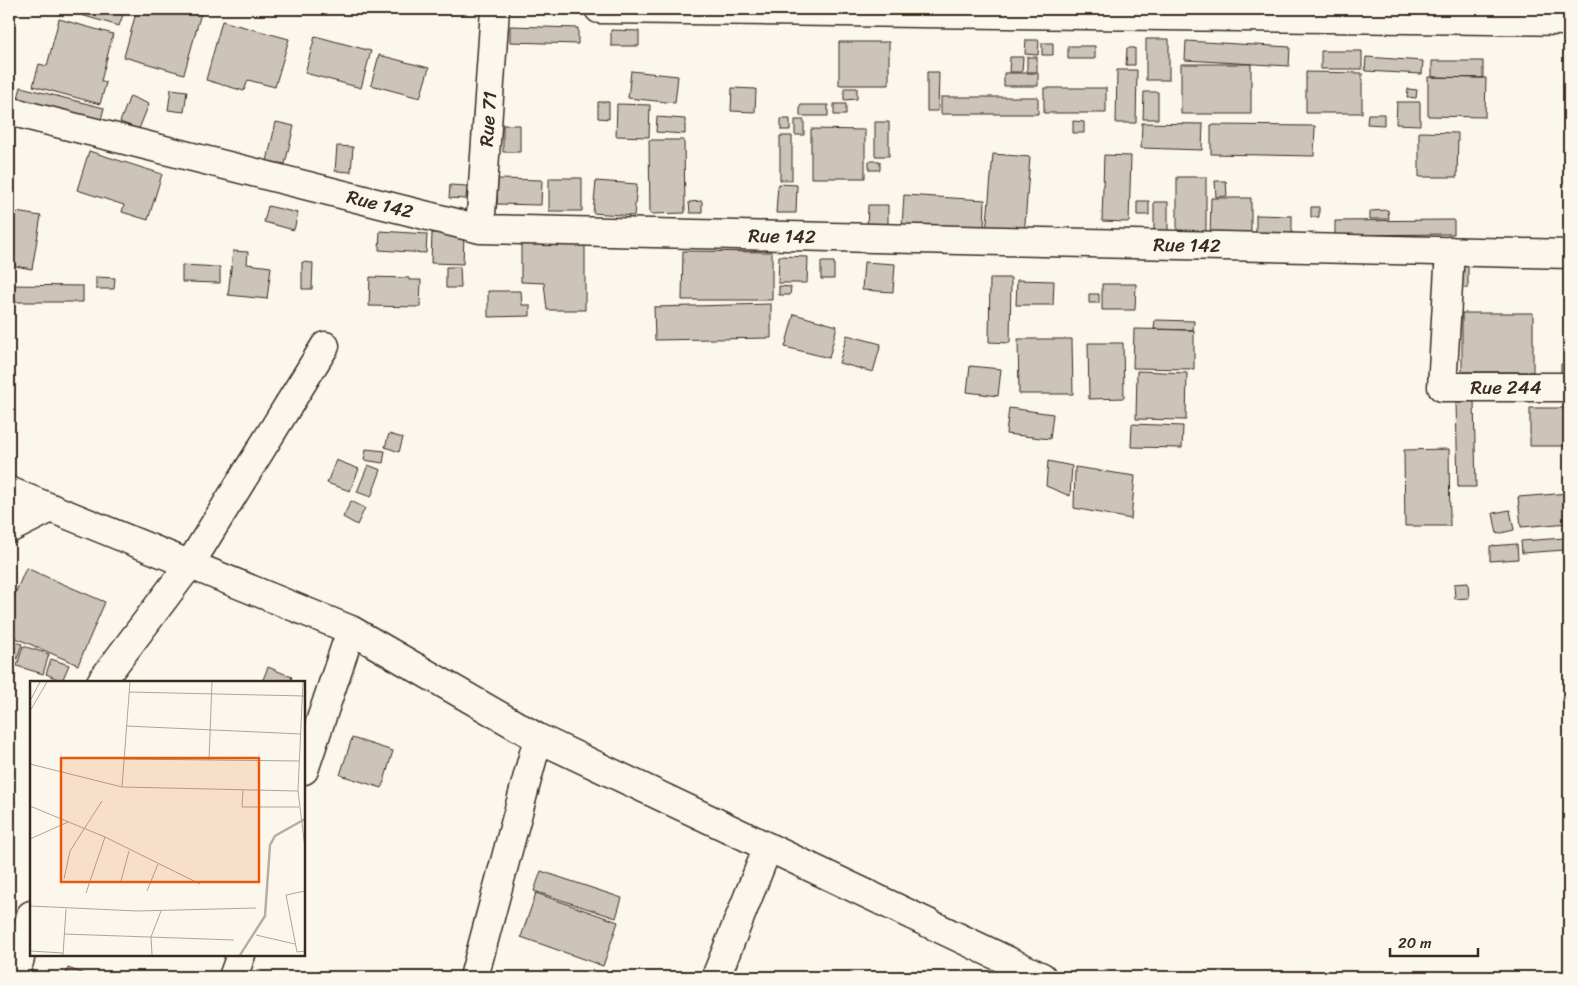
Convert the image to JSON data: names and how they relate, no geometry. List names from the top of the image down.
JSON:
{
  "streets": {
    "street": ["Rue 71", "Rue 142", "Rue 244"]
  },
  "crossings": [
    ["Rue 71", "Rue 142"],
    ["Rue 142", "Rue 244"]
  ],
  "scale_bar": "20 m"
}
